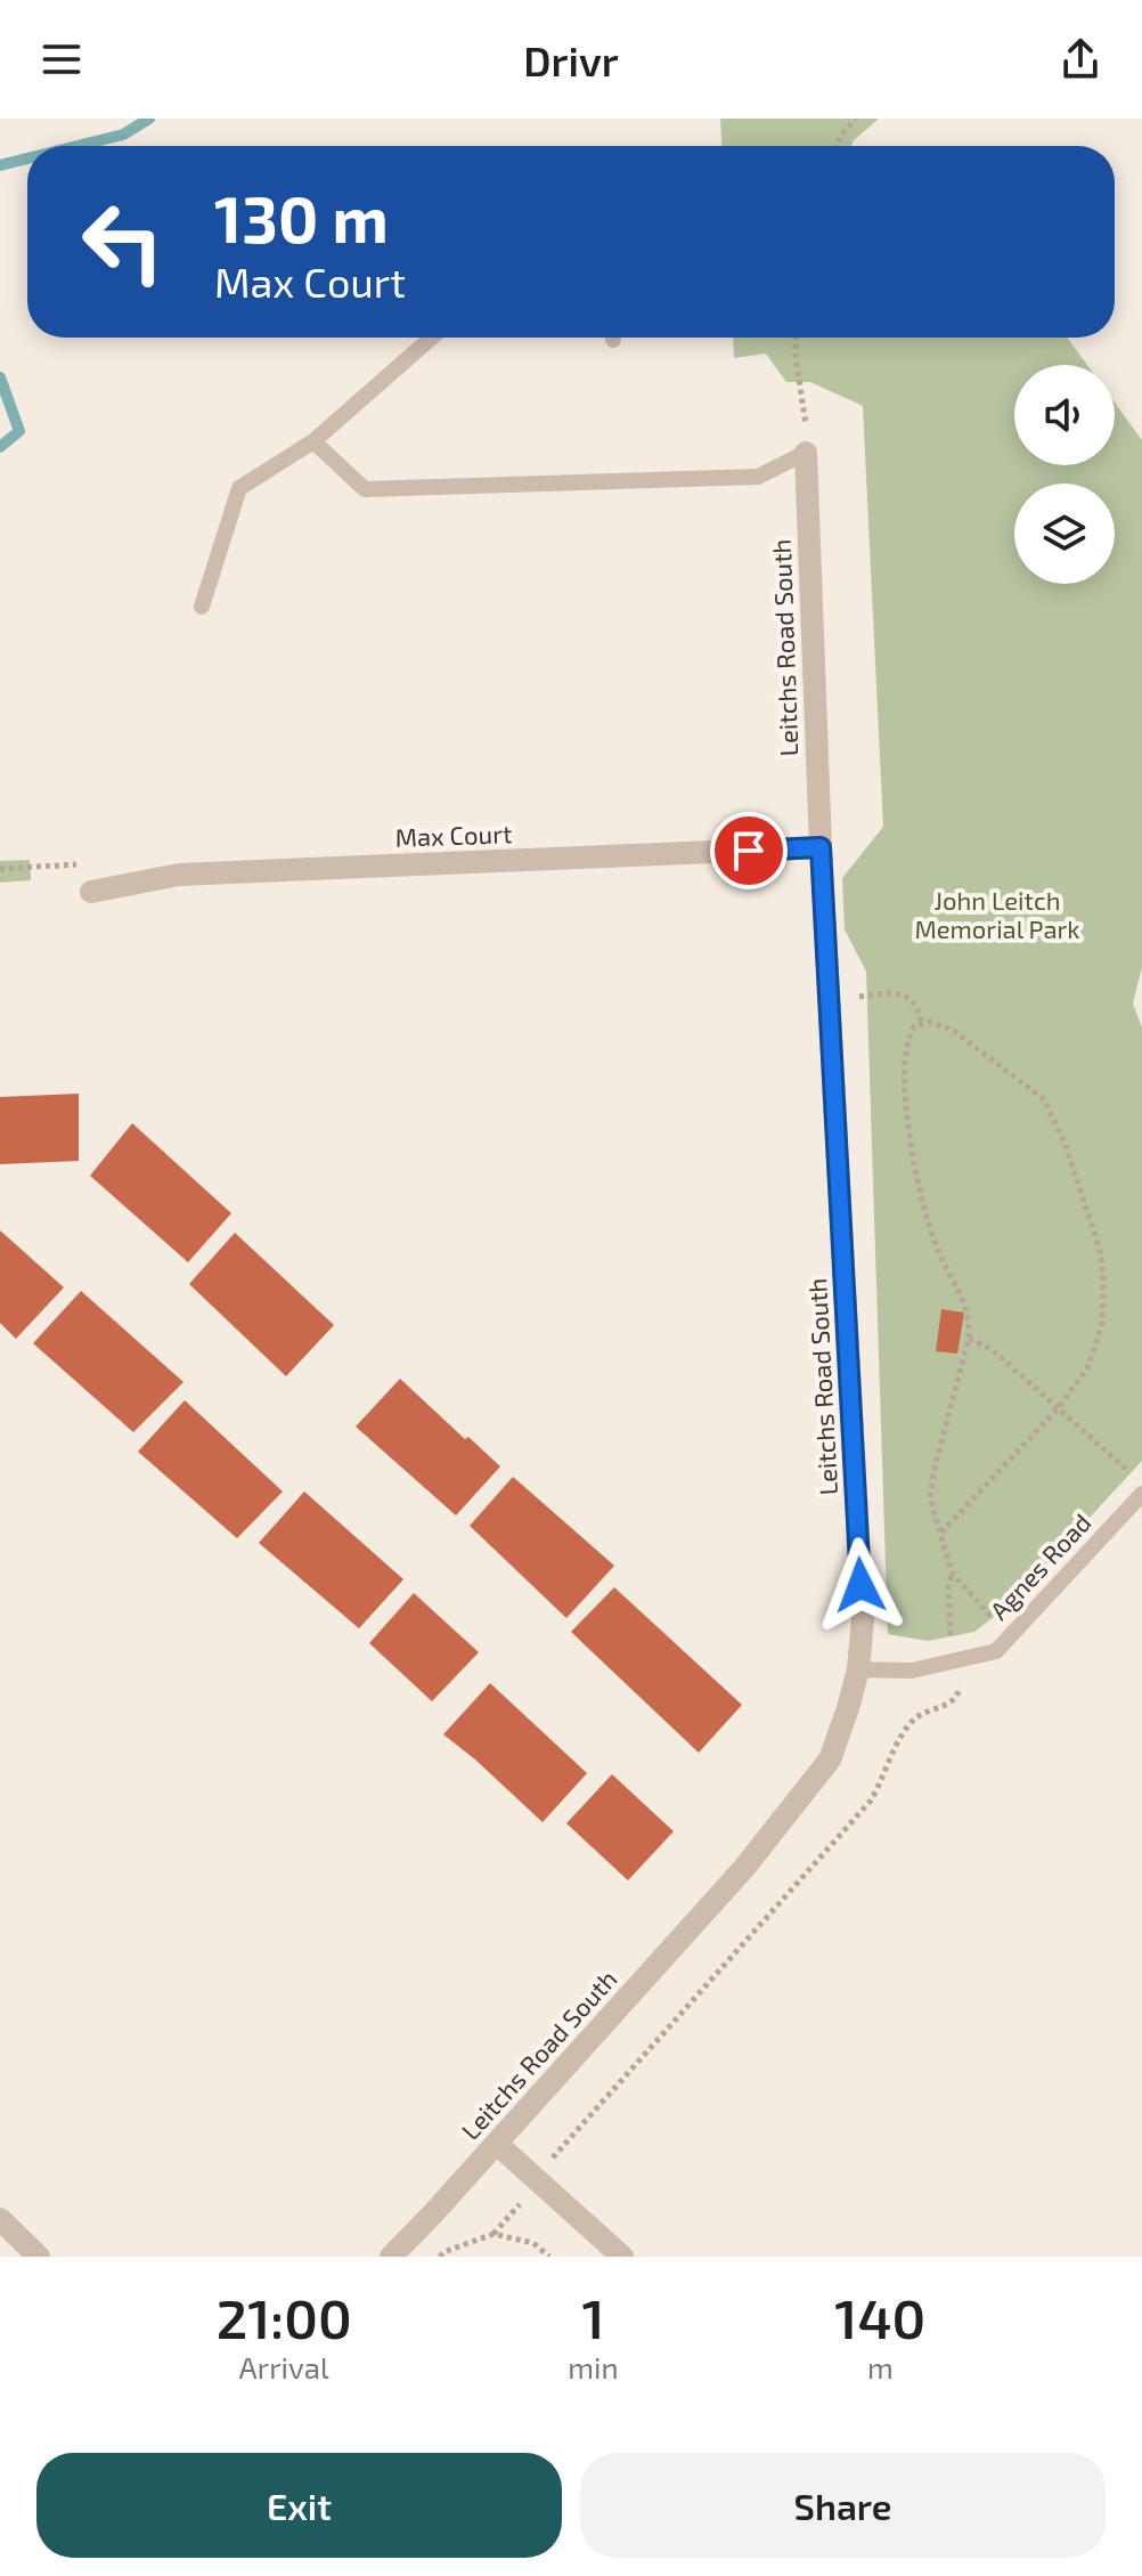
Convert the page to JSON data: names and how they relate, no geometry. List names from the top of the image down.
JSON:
{
  "streets": {
    "street": ["Leitchs Road South", "Max Court"],
    "lane": ["Agnes Road"]
  },
  "crossings": [
    ["Leitchs Road South", "Max Court"],
    ["Leitchs Road South", "Agnes Road"]
  ],
  "parks": ["John Leitch Memorial Park"],
  "page": {
    "header": "Drivr",
    "turn": ["130 m", "Max Court"],
    "eta": [
      "21:00",
      "Arrival",
      "1",
      "min",
      "140",
      "m"
    ],
    "buttons": ["Exit", "Share"]
  }
}
